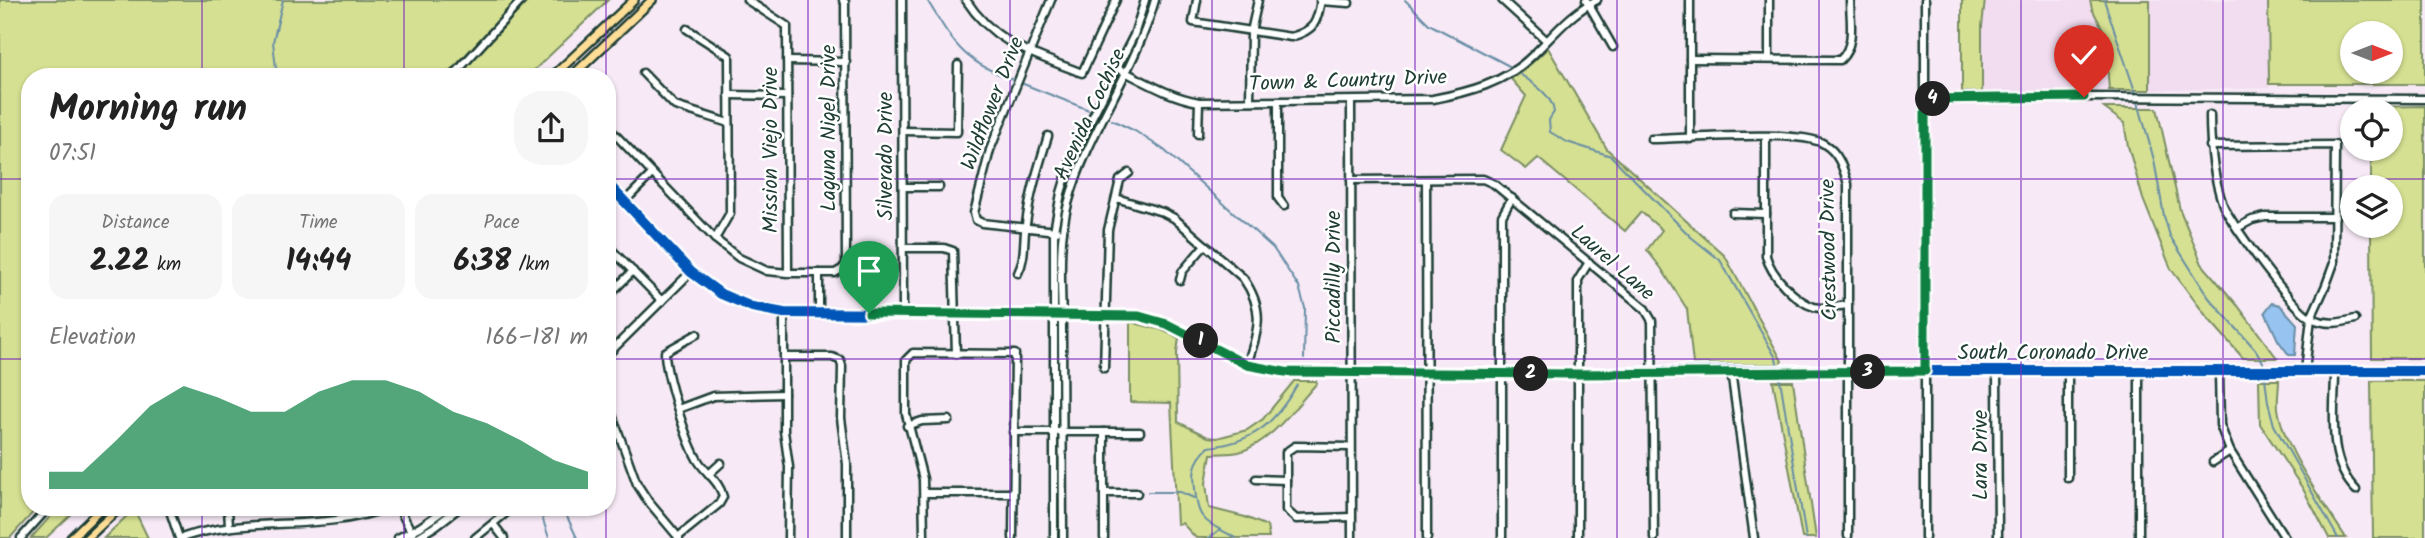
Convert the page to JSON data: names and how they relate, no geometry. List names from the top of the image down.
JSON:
{
  "streets": {
    "street": [
      "Town & Country Drive",
      "Wildflower Drive",
      "Avenida Cochise",
      "Laguna Nigel Drive",
      "Mission Viejo Drive",
      "Silverado Drive",
      "Crestwood Drive",
      "Laurel Lane",
      "Piccadilly Drive",
      "South Coronado Drive",
      "Lara Drive"
    ]
  },
  "crossings": [
    ["Town & Country Drive", "Avenida Cochise"],
    ["Town & Country Drive", "Piccadilly Drive"],
    ["Avenida Cochise", "South Coronado Drive"],
    ["Silverado Drive", "South Coronado Drive"],
    ["Crestwood Drive", "South Coronado Drive"],
    ["Laurel Lane", "Piccadilly Drive"],
    ["Laurel Lane", "South Coronado Drive"],
    ["Piccadilly Drive", "South Coronado Drive"],
    ["South Coronado Drive", "Lara Drive"]
  ],
  "north": "right",
  "page": {
    "heading": ["Morning run", "07:51"],
    "pins": [
      "4",
      "1",
      "3",
      "2"
    ],
    "stats": [
      ["Distance", "2.22 km"],
      ["Time", "14:44"],
      ["Pace", "6:38 /km"]
    ],
    "chart": ["Elevation", "166–181 m"]
  }
}
